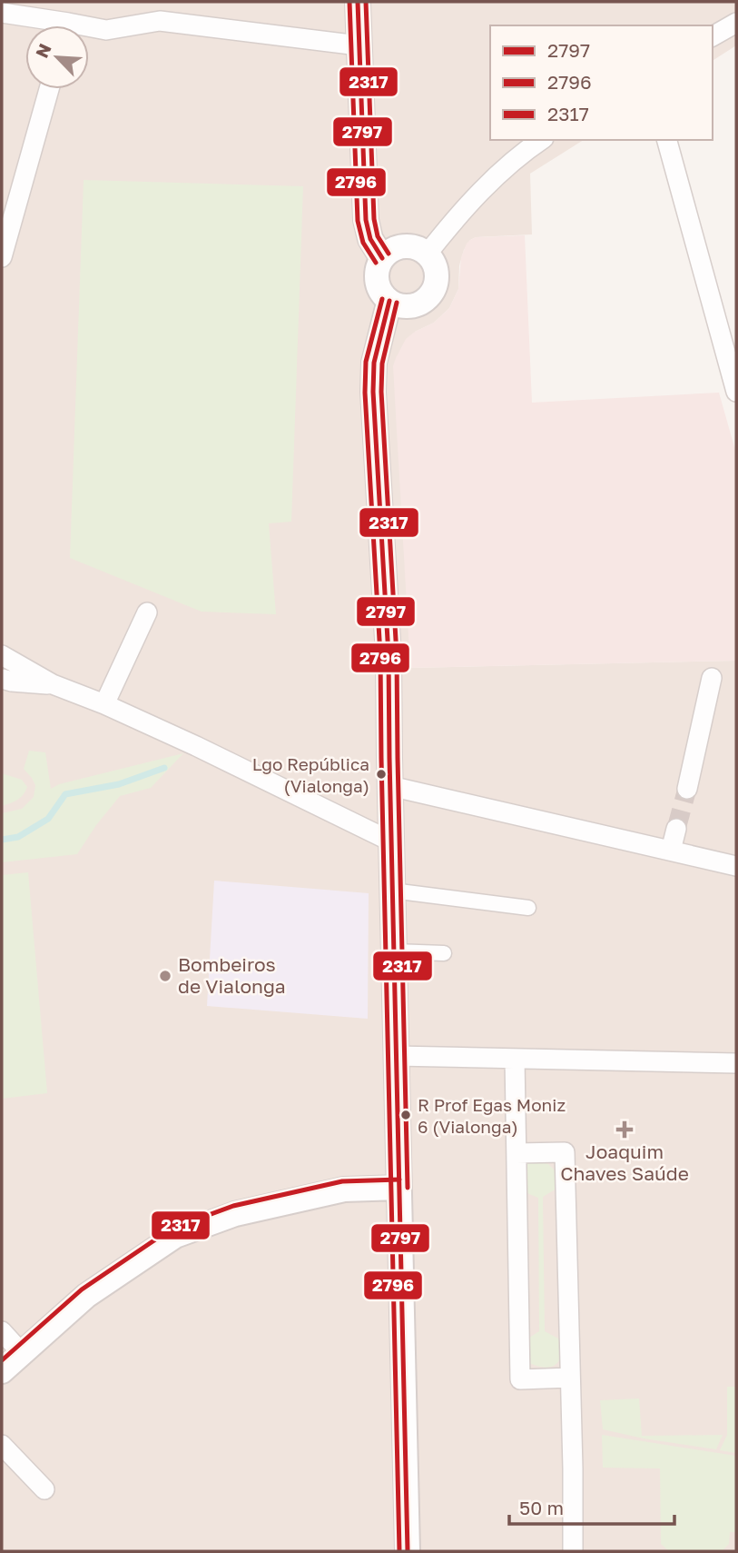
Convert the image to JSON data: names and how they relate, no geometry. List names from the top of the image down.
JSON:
{
  "places": {
    "other": ["Lgo República (Vialonga)", "Bombeiros de Vialonga", "R Prof Egas Moniz 6 (Vialonga)"],
    "health": ["Joaquim Chaves Saúde"]
  },
  "lines": ["transit line 2797", "transit line 2796", "transit line 2317"],
  "legend": ["2797", "2796", "2317"],
  "scale_bar": "50 m",
  "north": "top left"
}
